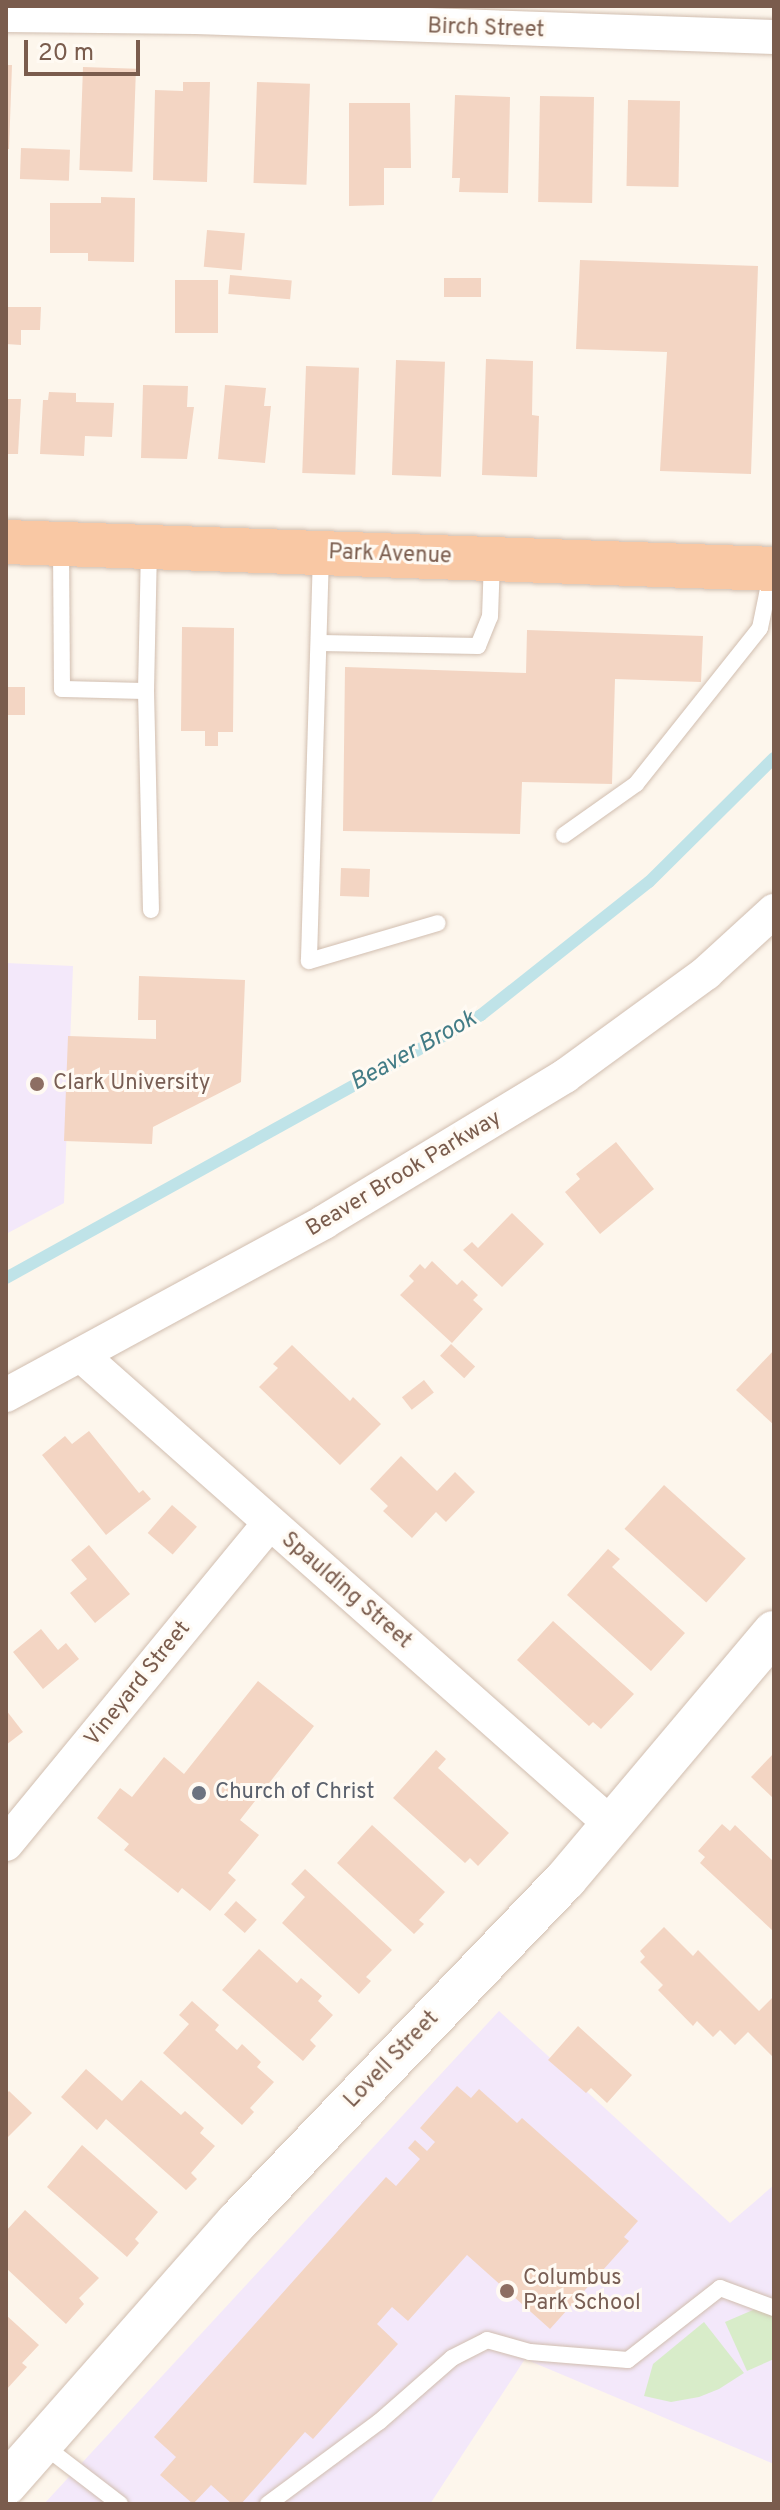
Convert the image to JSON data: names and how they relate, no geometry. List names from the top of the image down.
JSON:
{
  "streets": {
    "highway": ["Park Avenue"],
    "street": [
      "Birch Street",
      "Beaver Brook Parkway",
      "Spaulding Street",
      "Vineyard Street",
      "Lovell Street"
    ]
  },
  "crossings": [
    ["Beaver Brook Parkway", "Spaulding Street"],
    ["Spaulding Street", "Vineyard Street"],
    ["Spaulding Street", "Lovell Street"]
  ],
  "water": ["Beaver Brook"],
  "places": ["Clark University", "Church of Christ", "Columbus Park School"],
  "scale_bar": "20 m"
}
